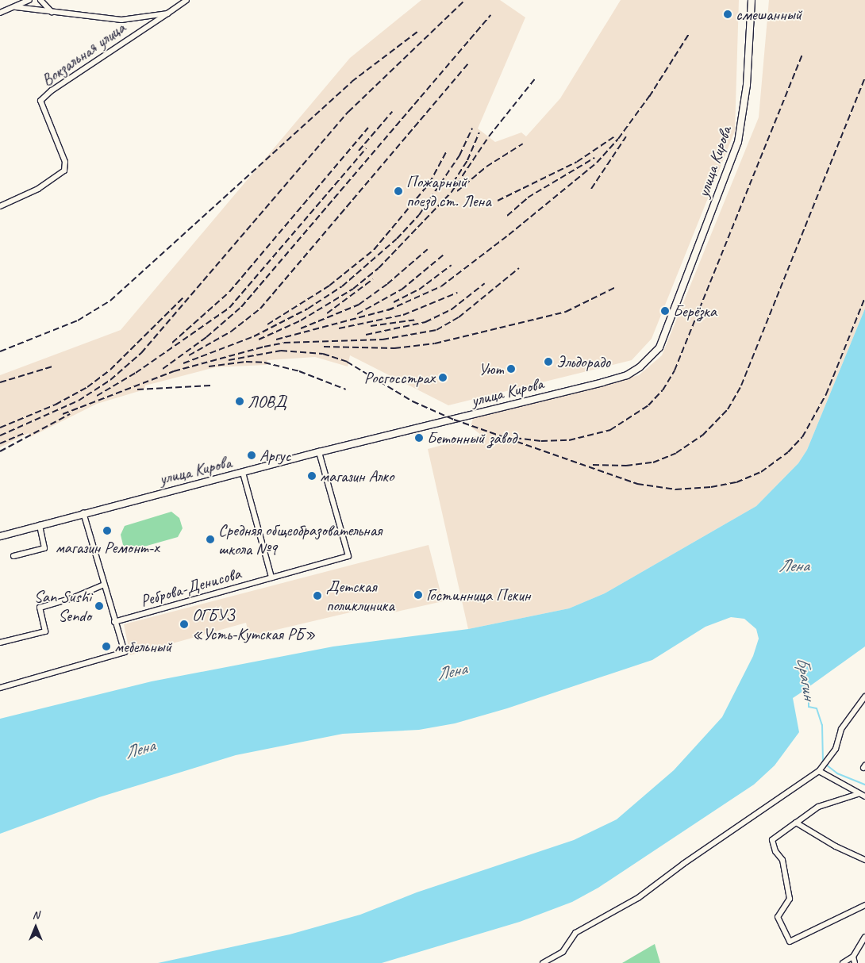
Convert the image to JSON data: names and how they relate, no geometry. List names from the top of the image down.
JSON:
{
  "streets": {
    "main road": ["улица Кирова"],
    "street": ["Вокзальная улица", "Реброва-Денисова"]
  },
  "crossings": [
    ["улица Кирова", "Реброва-Денисова"]
  ],
  "water": ["Лена", "Брагин"],
  "places": [
    "смешанный",
    "Пожарный поезд ст. Лена",
    "Берёзка",
    "Эльдорадо",
    "Уют",
    "Росгосстрах",
    "ЛОВД",
    "Бетонный завод",
    "Аргус",
    "магазин Алко",
    "магазин Ремонт-х",
    "Средняя общеобразовательная школа №9",
    "Гостинница Пекин",
    "Детская поликлиника",
    "San Sushi Sendo",
    "ОГБУЗ «Усть-Кутская РБ»",
    "мебельный"
  ],
  "north": "top"
}
